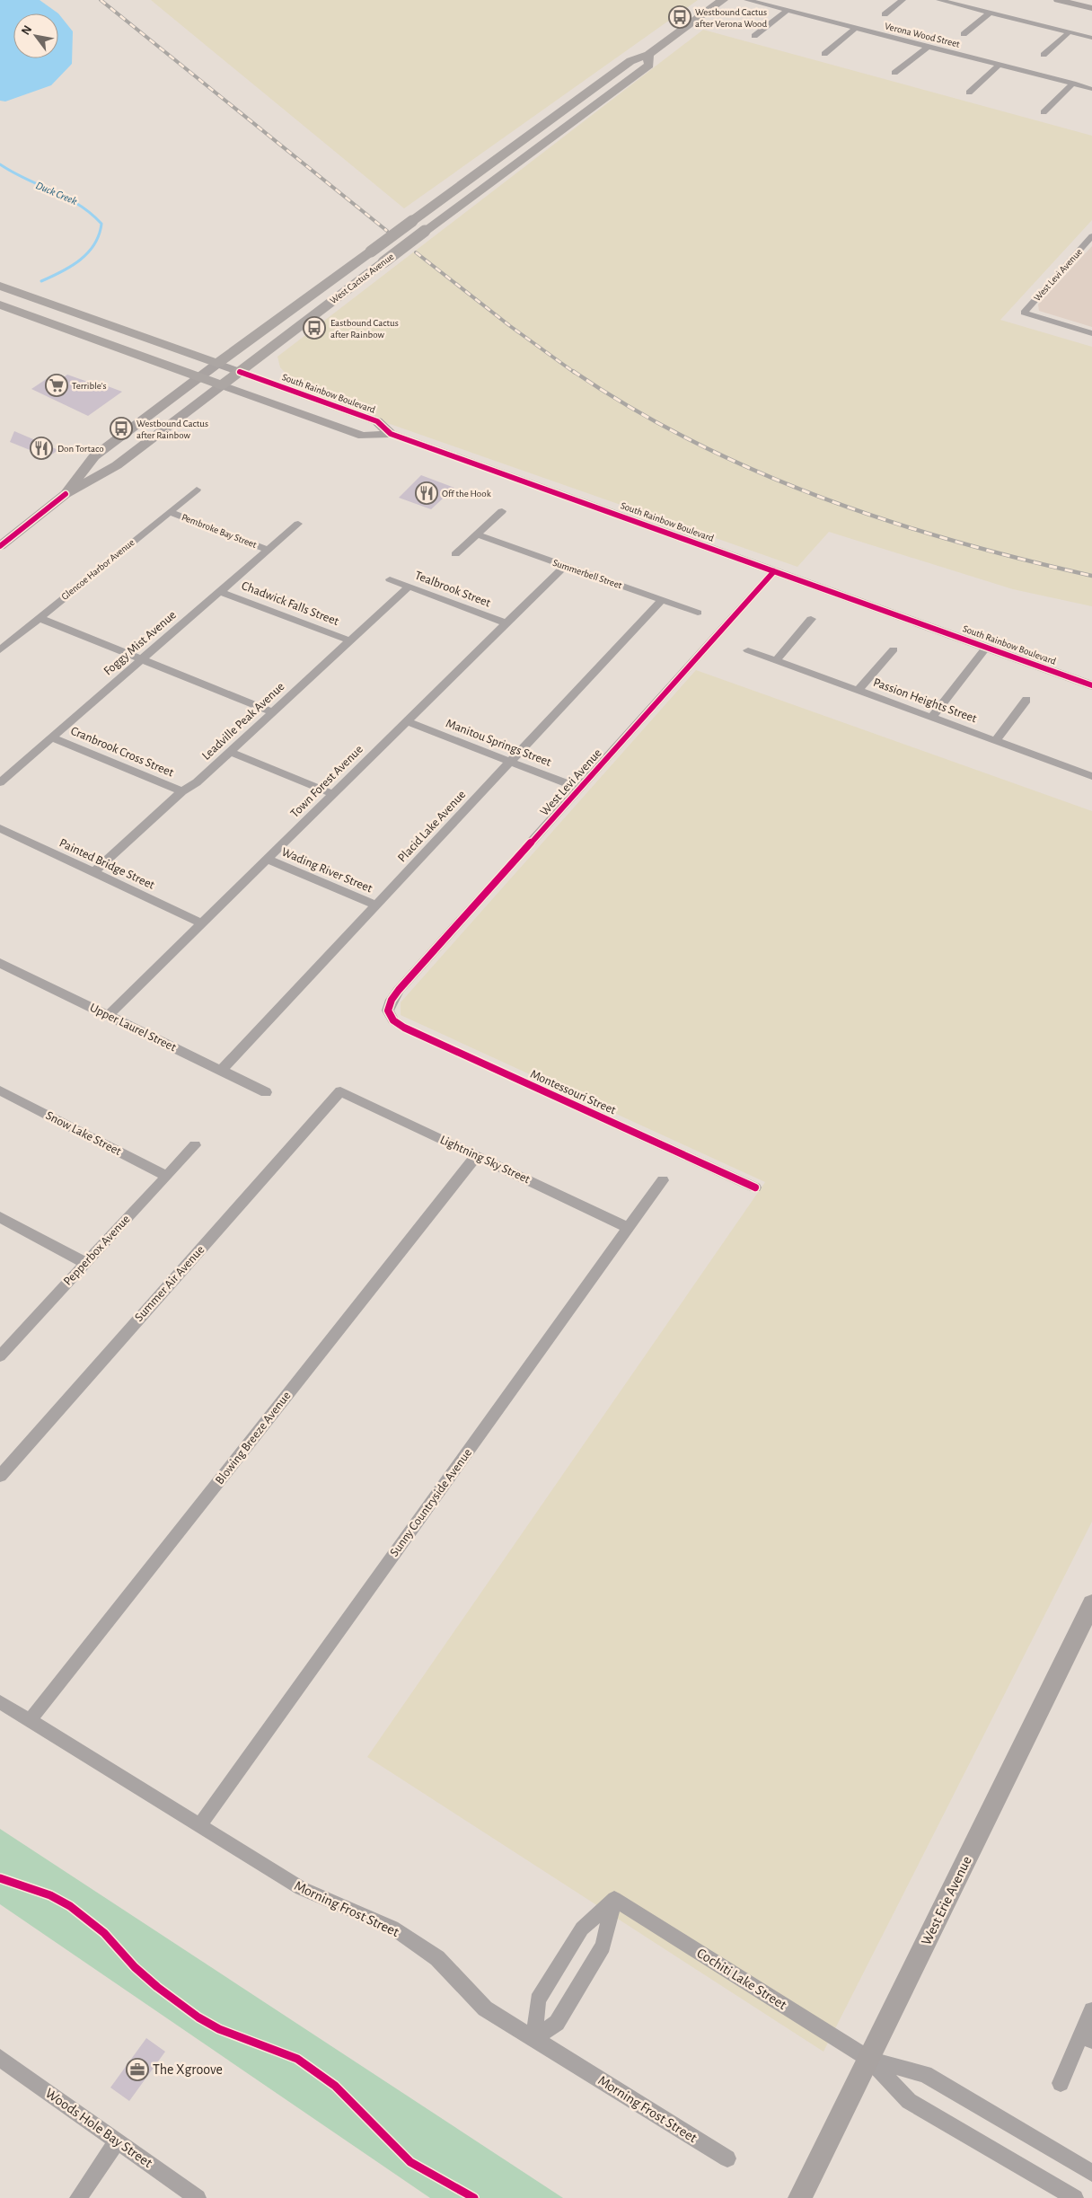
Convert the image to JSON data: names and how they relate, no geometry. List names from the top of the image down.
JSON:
{
  "streets": {
    "main road": ["West Cactus Avenue", "South Rainbow Boulevard"],
    "street": [
      "Verona Wood Street",
      "West Levi Avenue",
      "Pembroke Bay Street",
      "Glencoe Harbor Avenue",
      "Summerbell Street",
      "Tealbrook Street",
      "Chadwick Falls Street",
      "Foggy Mist Avenue",
      "Passion Heights Street",
      "Leadville Peak Avenue",
      "Manitou Springs Street",
      "Cranbrook Cross Street",
      "Town Forest Avenue",
      "Placid Lake Avenue",
      "Painted Bridge Street",
      "Wading River Street",
      "Upper Laurel Street",
      "Montessouri Street",
      "Snow Lake Street",
      "Lightning Sky Street",
      "Pepperbox Avenue",
      "Summer Air Avenue",
      "Blowing Breeze Avenue",
      "Sunny Countryside Avenue",
      "West Erie Avenue",
      "Morning Frost Street",
      "Cochiti Lake Street",
      "Woods Hole Bay Street"
    ]
  },
  "crossings": [
    ["West Levi Avenue", "South Rainbow Boulevard"],
    ["West Levi Avenue", "Manitou Springs Street"],
    ["West Levi Avenue", "Montessouri Street"],
    ["West Cactus Avenue", "South Rainbow Boulevard"],
    ["Pembroke Bay Street", "Glencoe Harbor Avenue"],
    ["Pembroke Bay Street", "Foggy Mist Avenue"],
    ["Summerbell Street", "Town Forest Avenue"],
    ["Summerbell Street", "Placid Lake Avenue"],
    ["Tealbrook Street", "Leadville Peak Avenue"],
    ["Tealbrook Street", "Town Forest Avenue"],
    ["Chadwick Falls Street", "Foggy Mist Avenue"],
    ["Chadwick Falls Street", "Leadville Peak Avenue"],
    ["Foggy Mist Avenue", "Cranbrook Cross Street"],
    ["Leadville Peak Avenue", "Cranbrook Cross Street"],
    ["Leadville Peak Avenue", "Painted Bridge Street"],
    ["Manitou Springs Street", "Town Forest Avenue"],
    ["Manitou Springs Street", "Placid Lake Avenue"],
    ["Town Forest Avenue", "Painted Bridge Street"],
    ["Town Forest Avenue", "Wading River Street"],
    ["Town Forest Avenue", "Upper Laurel Street"],
    ["Placid Lake Avenue", "Wading River Street"],
    ["Placid Lake Avenue", "Upper Laurel Street"],
    ["Snow Lake Street", "Pepperbox Avenue"],
    ["Lightning Sky Street", "Summer Air Avenue"],
    ["Lightning Sky Street", "Blowing Breeze Avenue"],
    ["Lightning Sky Street", "Sunny Countryside Avenue"],
    ["Blowing Breeze Avenue", "Morning Frost Street"],
    ["Sunny Countryside Avenue", "Morning Frost Street"],
    ["West Erie Avenue", "Cochiti Lake Street"]
  ],
  "water": ["Duck Creek"],
  "places": {
    "bus stop": ["Westbound Cactus after Verona Wood", "Eastbound Cactus after Rainbow", "Westbound Cactus after Rainbow"],
    "supermarket": ["Terrible's"],
    "restaurant": ["Don Tortaco", "Off the Hook"],
    "office": ["The Xgroove"]
  },
  "north": "top left"
}
